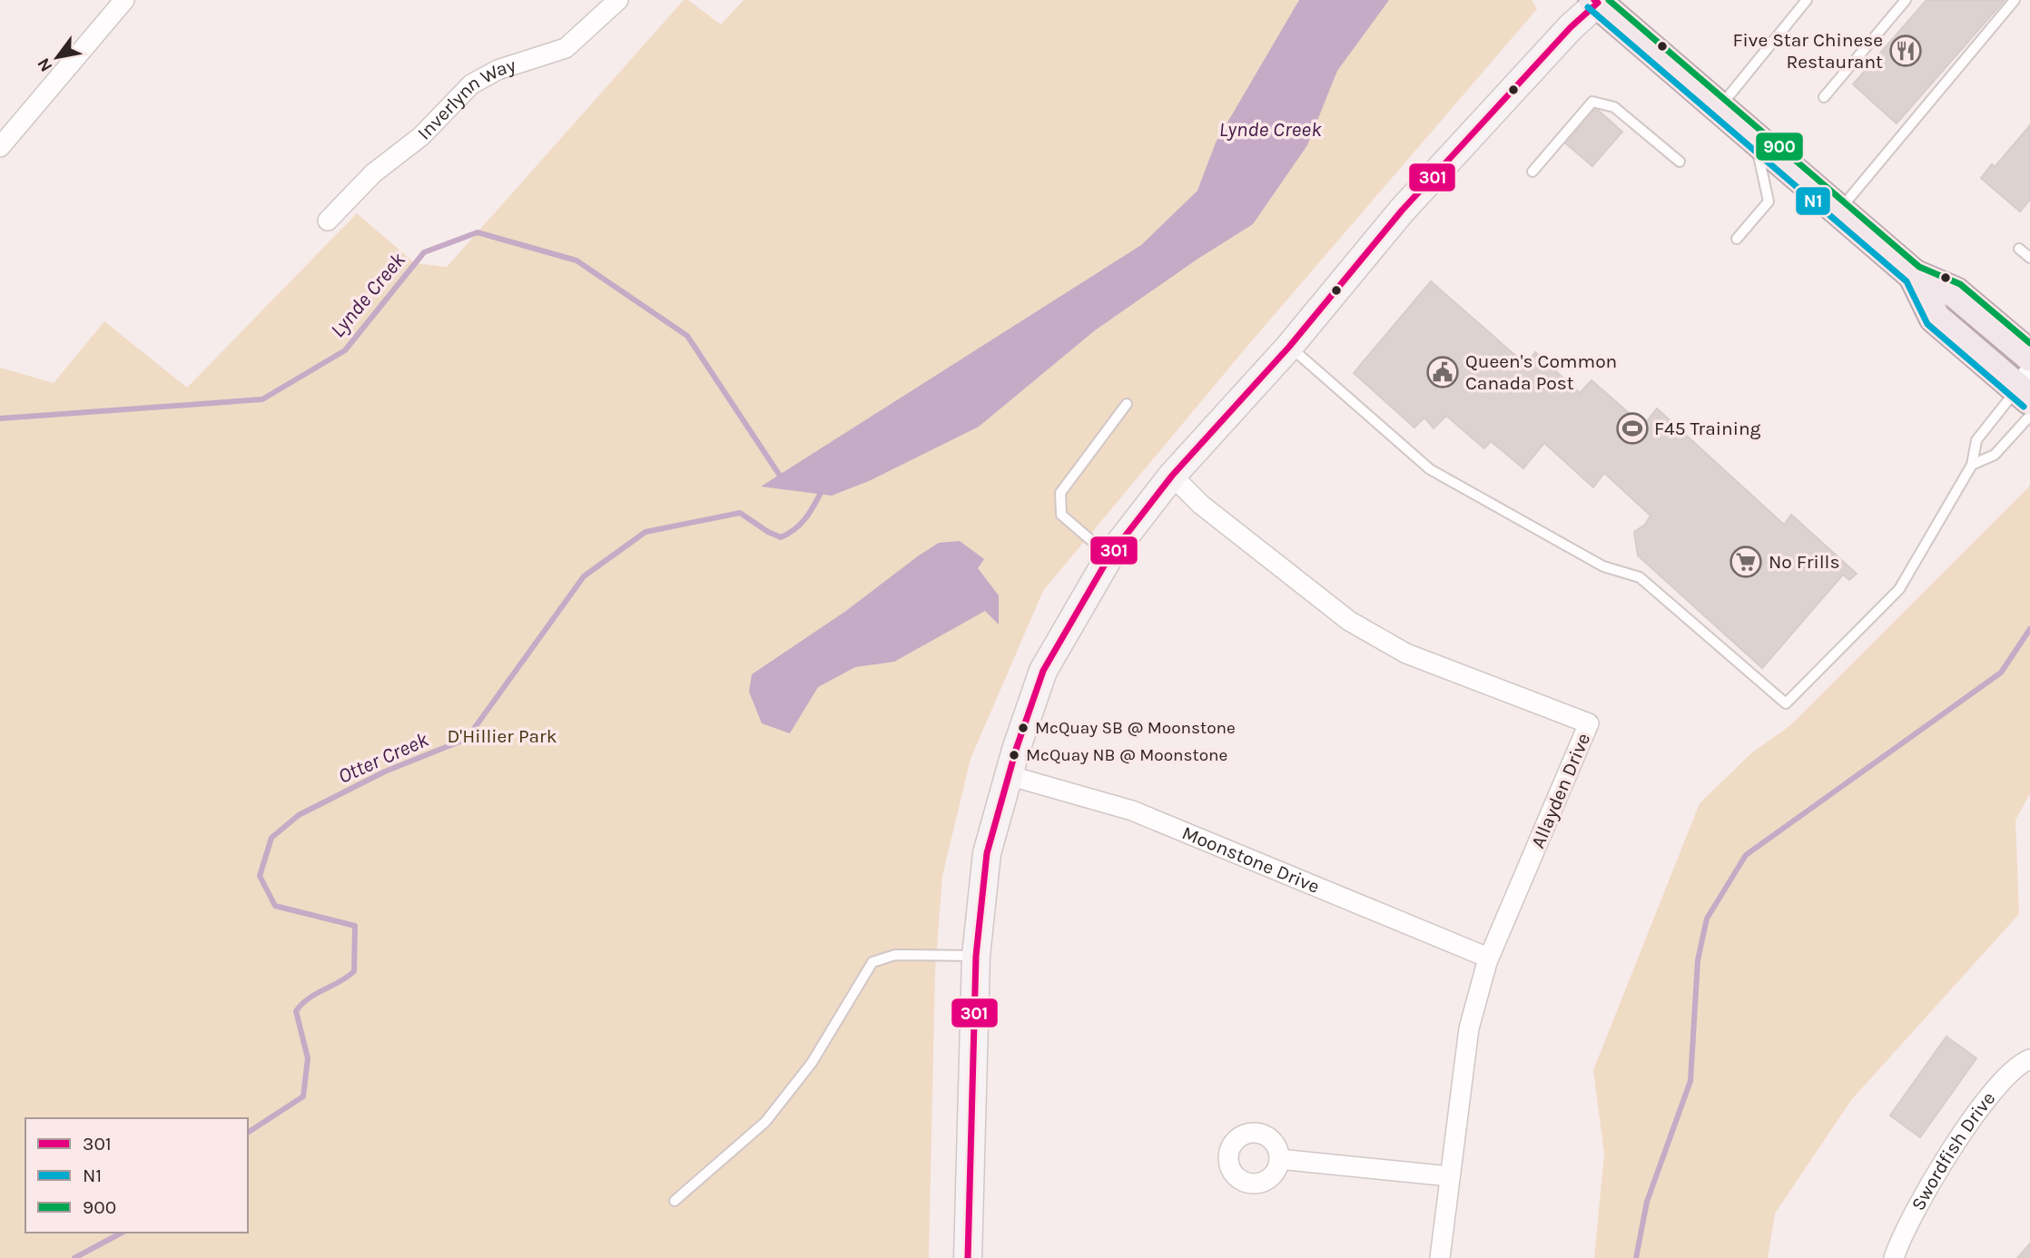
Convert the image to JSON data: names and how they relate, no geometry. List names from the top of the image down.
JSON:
{
  "streets": {
    "street": [
      "Inverlynn Way",
      "Allayden Drive",
      "Moonstone Drive",
      "Swordfish Drive"
    ]
  },
  "crossings": [
    ["Allayden Drive", "Moonstone Drive"]
  ],
  "water": ["Lynde Creek", "Otter Creek"],
  "parks": ["D'Hillier Park"],
  "places": {
    "restaurant": ["Five Star Chinese Restaurant"],
    "public building": ["Queen's Common Canada Post"],
    "sports": ["F45 Training"],
    "supermarket": ["No Frills"],
    "other": ["McQuay SB @ Moonstone", "McQuay NB @ Moonstone"]
  },
  "lines": ["transit line 301", "transit line 900", "transit line N1"],
  "legend": ["301", "N1", "900"],
  "north": "bottom left"
}
